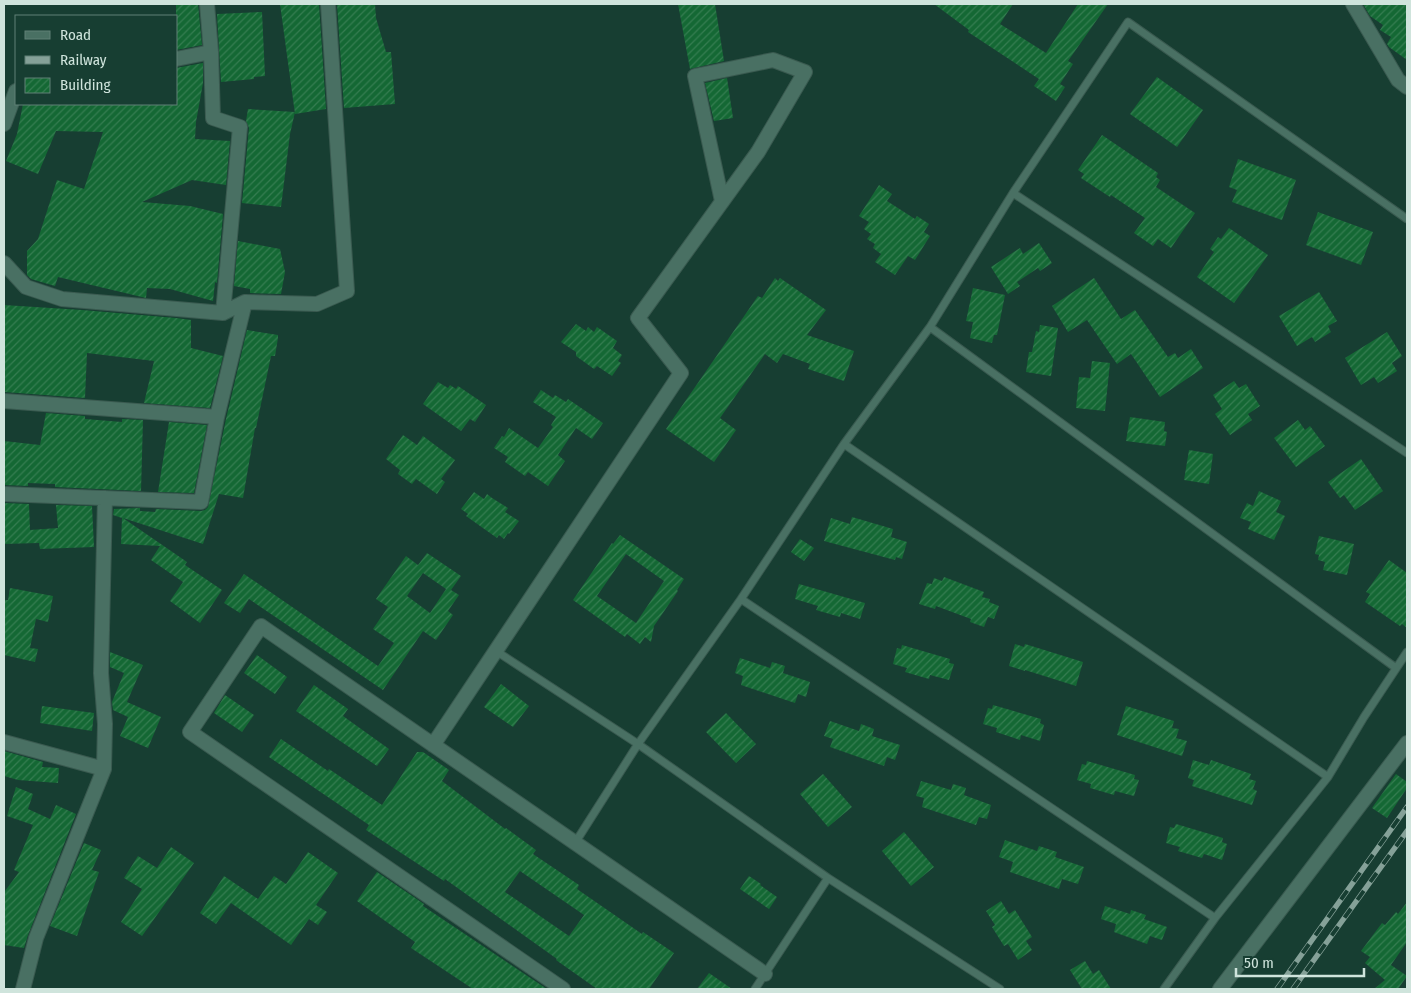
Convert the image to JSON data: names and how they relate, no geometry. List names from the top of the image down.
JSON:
{
  "legend": ["Road", "Railway", "Building"],
  "scale_bar": "50 m"
}
